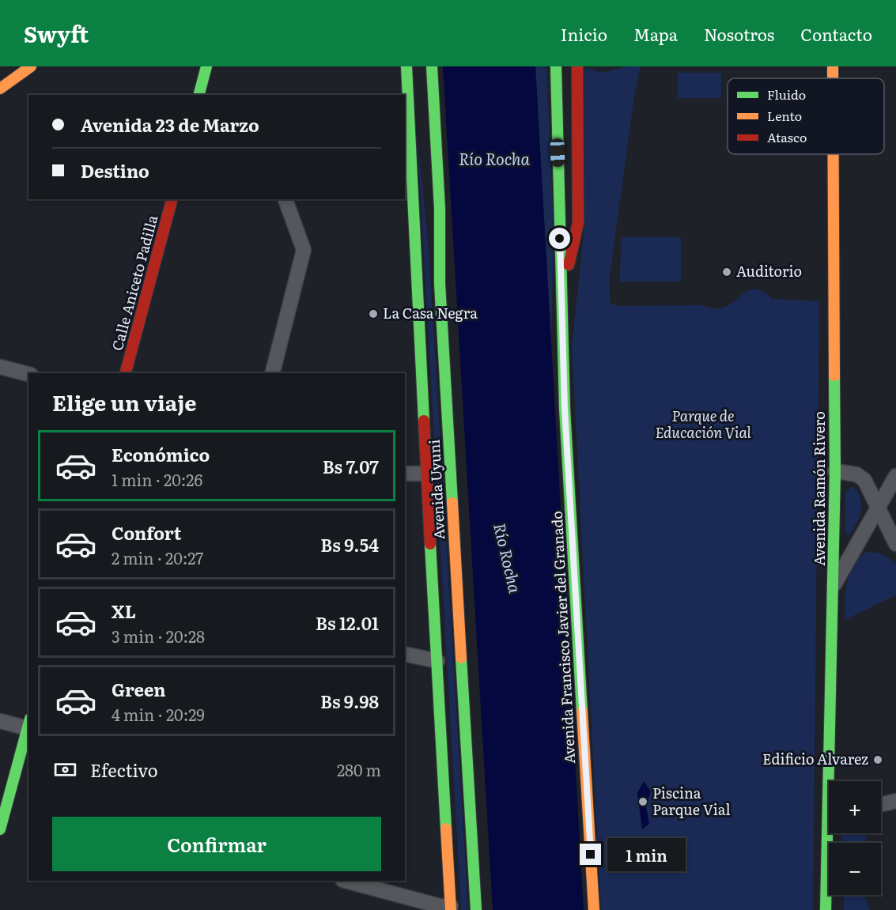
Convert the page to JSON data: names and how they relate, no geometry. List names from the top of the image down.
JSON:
{
  "streets": {
    "main road": [
      "Calle Aniceto Padilla",
      "Avenida Ramón Rivero",
      "Avenida Uyuni",
      "Avenida Francisco Javier del Granado"
    ]
  },
  "water": ["Río Rocha"],
  "parks": ["Parque de Educación Vial"],
  "places": [
    "Auditorio",
    "La Casa Negra",
    "Edificio Alvarez",
    "Piscina Parque Vial"
  ],
  "legend": ["Fluido", "Lento", "Atasco"],
  "page": {
    "header": "Swyft",
    "nav": [
      "Inicio",
      "Mapa",
      "Nosotros",
      "Contacto"
    ],
    "banner": ["Avenida 23 de Marzo", "Destino"],
    "heading": "Elige un viaje",
    "list": [
      {
        "name": "Económico",
        "note": "1 min · 20:26",
        "value": "Bs 7.07"
      },
      {
        "name": "Confort",
        "note": "2 min · 20:27",
        "value": "Bs 9.54"
      },
      {
        "name": "XL",
        "note": "3 min · 20:28",
        "value": "Bs 12.01"
      },
      {
        "name": "Green",
        "note": "4 min · 20:29",
        "value": "Bs 9.98"
      }
    ],
    "pay": ["Efectivo", "280 m"],
    "map_buttons": ["+", "−"],
    "buttons": "Confirmar",
    "bubble": "1 min"
  }
}
